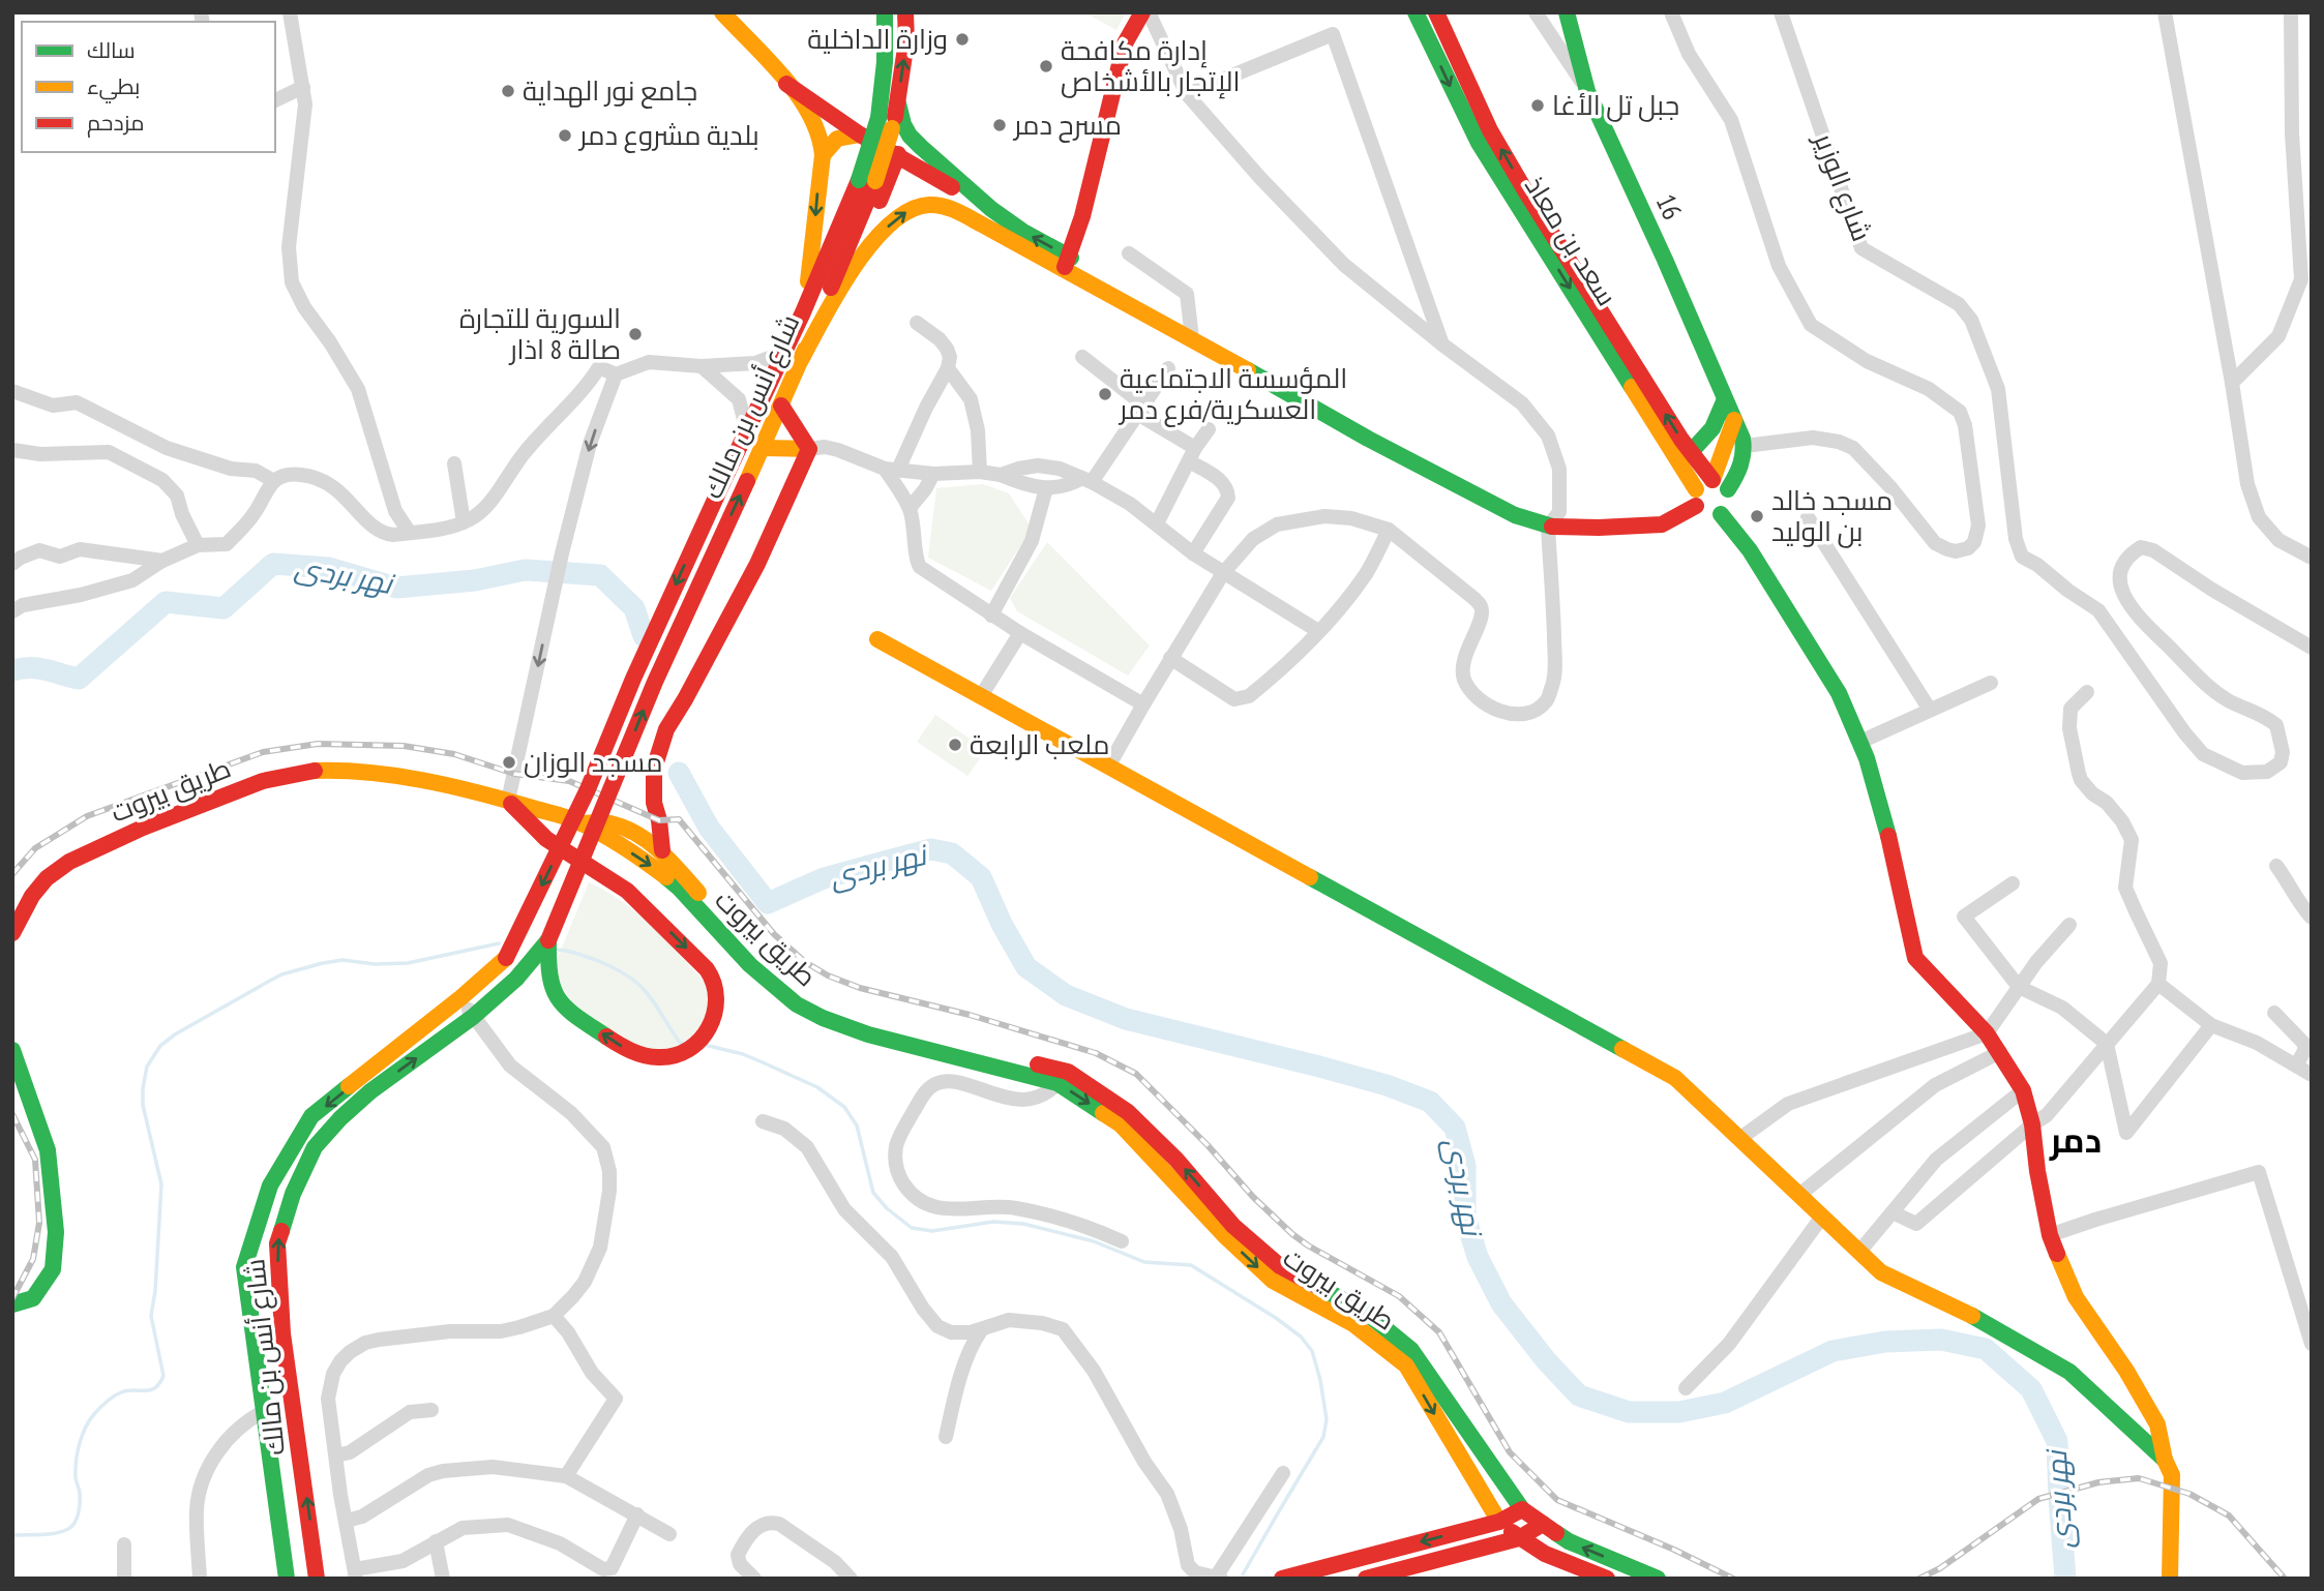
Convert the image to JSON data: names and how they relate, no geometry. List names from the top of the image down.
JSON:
{
  "streets": {
    "street": [
      "شارع الوزير",
      "16",
      "سعد بن معاذ",
      "شارع أنس بن مالك",
      "طريق بيروت"
    ]
  },
  "districts": ["دمر"],
  "water": ["نهر بردى"],
  "places": [
    "وزارة الداخلية",
    "إدارة مكافحة الإتجار بالأشخاص",
    "جامع نور الهداية",
    "جبل تل الأغا",
    "مسرح دمر",
    "بلدية مشروع دمر",
    "السورية للتجارة صالة 8 اذار",
    "المؤسسة الاجتماعية العسكرية/فرع دمر",
    "مسجد خالد بن الوليد",
    "ملعب الرابعة",
    "مسجد الوزان"
  ],
  "legend": ["سالك", "بطيء", "مزدحم"]
}
